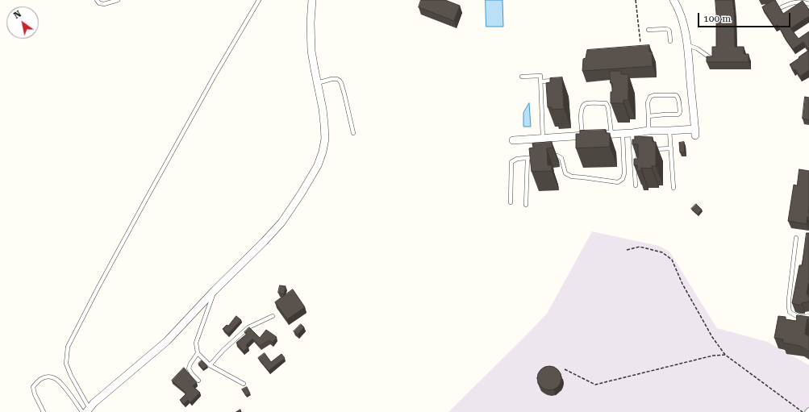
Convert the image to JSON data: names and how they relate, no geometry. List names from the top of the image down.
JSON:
{
  "scale_bar": "100 m",
  "north": "top left"
}
